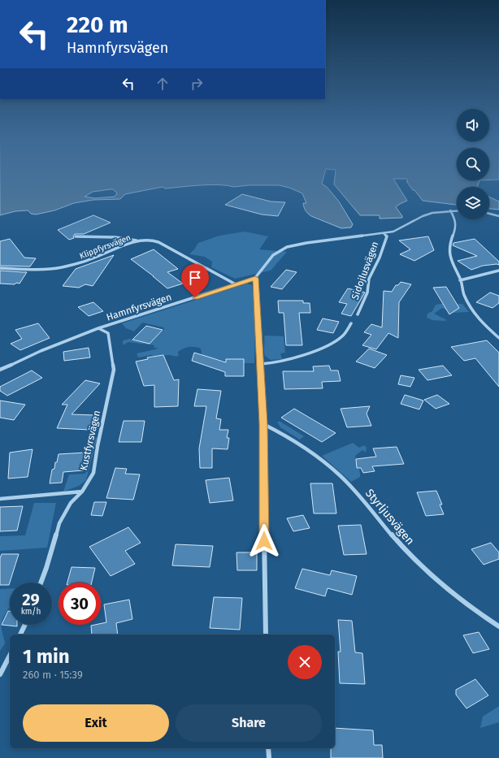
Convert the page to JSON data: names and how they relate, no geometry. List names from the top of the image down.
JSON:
{
  "streets": {
    "street": [
      "Klippfyrsvägen",
      "Sidojlusvägen",
      "Hamnfyrsvägen",
      "Kustfyrsvägen",
      "Styrljusvägen"
    ]
  },
  "crossings": [
    ["Klippfyrsvägen", "Hamnfyrsvägen"],
    ["Hamnfyrsvägen", "Kustfyrsvägen"]
  ],
  "page": {
    "turn": ["220 m", "Hamnfyrsvägen"],
    "speed": "29 km/h",
    "limit": "30",
    "heading": ["1 min", "260 m · 15:39"],
    "buttons": ["Exit", "Share"]
  }
}
